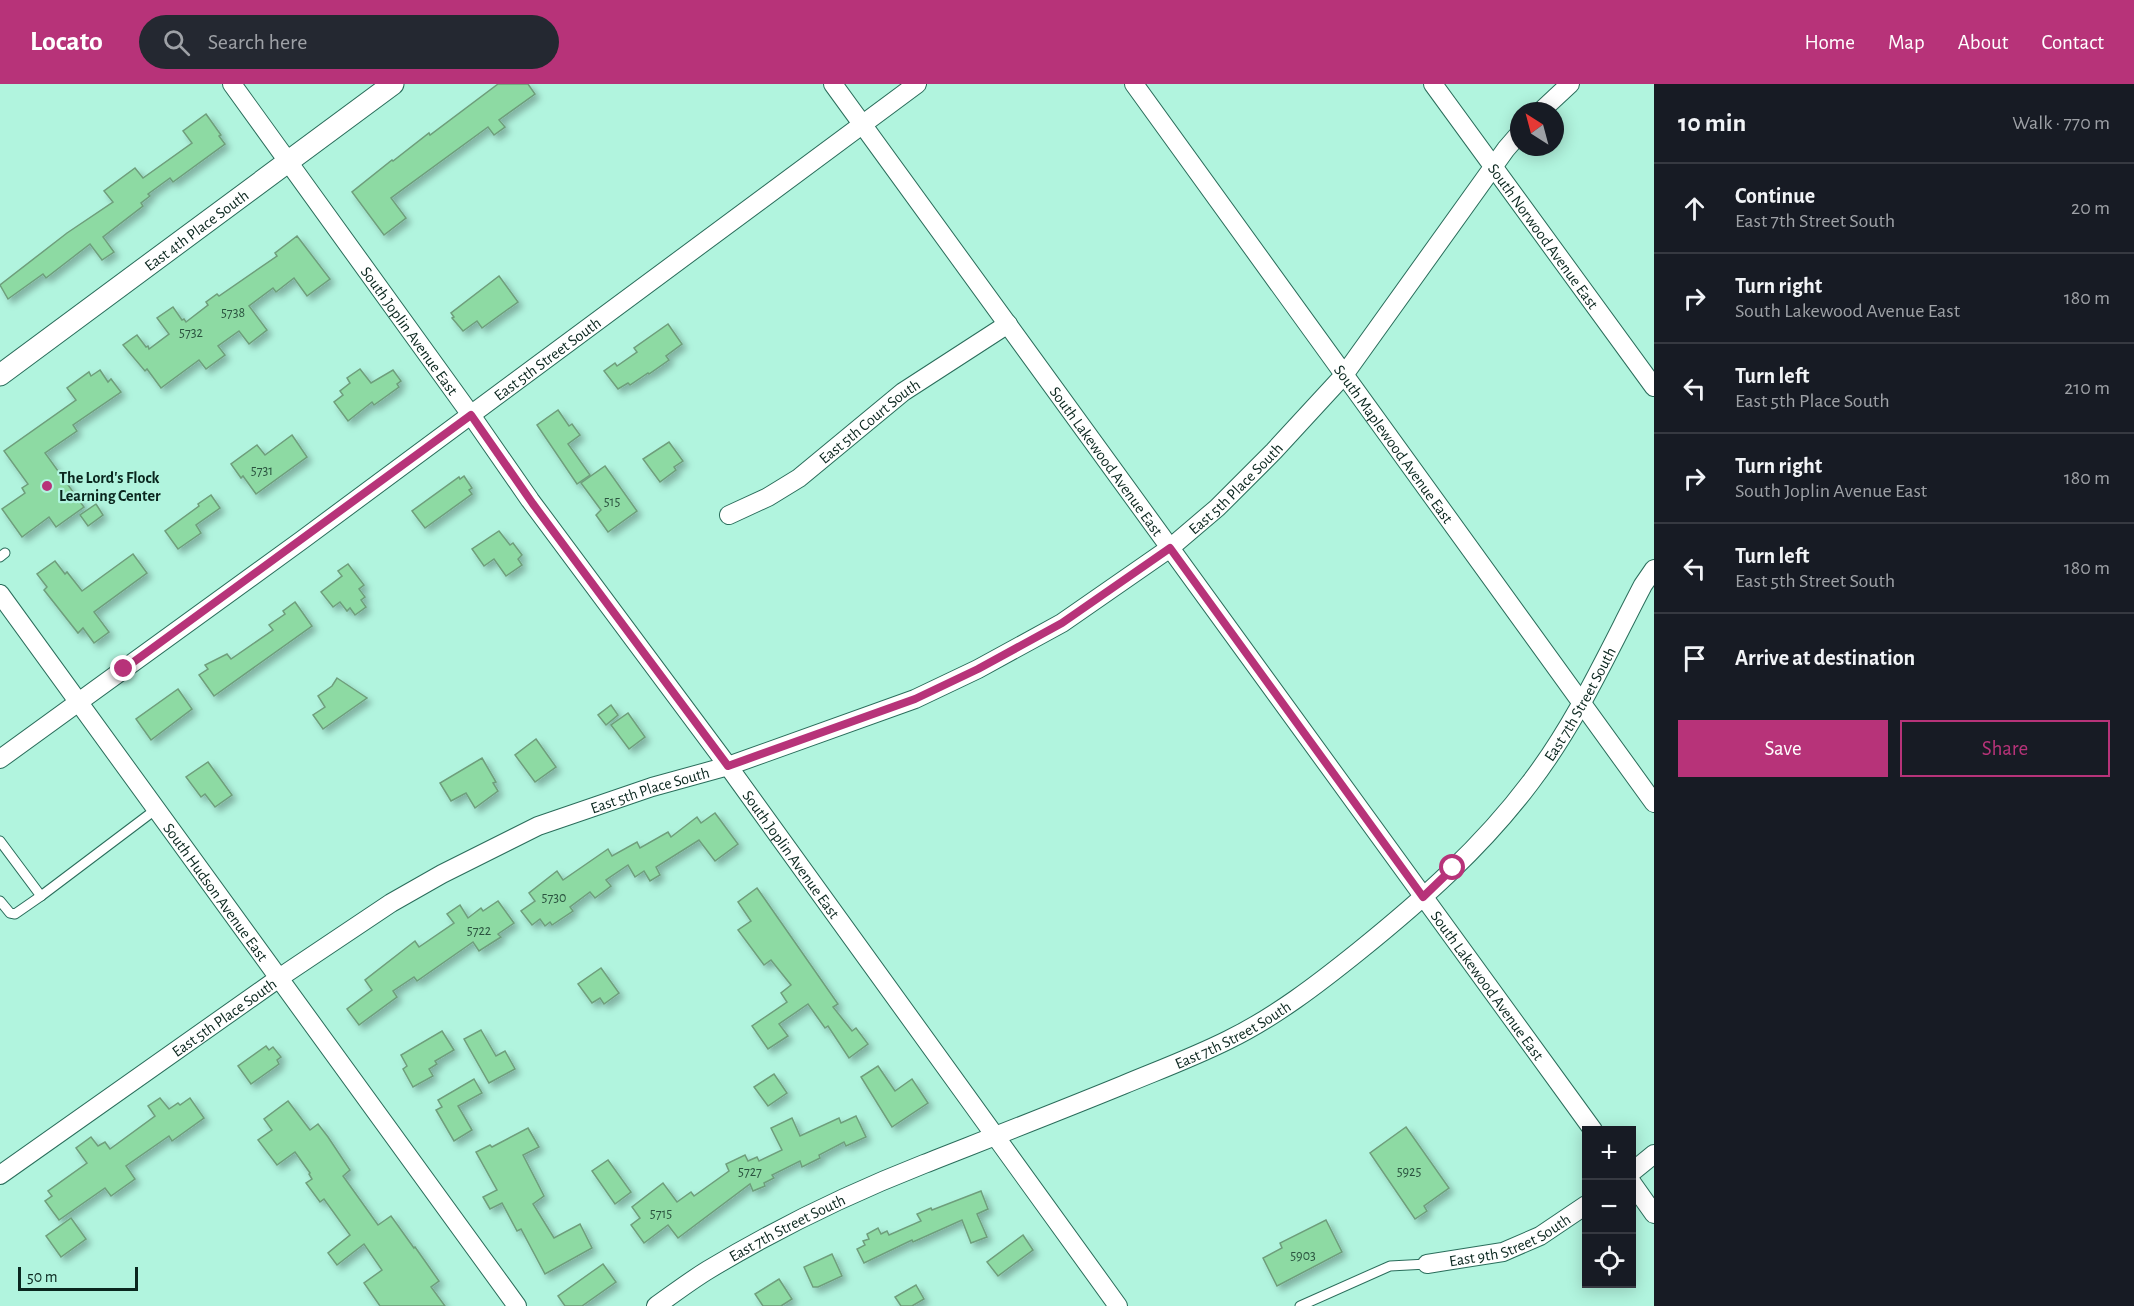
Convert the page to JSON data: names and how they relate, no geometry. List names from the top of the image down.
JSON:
{
  "streets": {
    "street": [
      "East 4th Place South",
      "South Norwood Avenue East",
      "South Joplin Avenue East",
      "East 5th Street South",
      "East 5th Court South",
      "South Maplewood Avenue East",
      "South Lakewood Avenue East",
      "East 5th Place South",
      "East 7th Street South",
      "South Hudson Avenue East",
      "East 9th Street South"
    ]
  },
  "crossings": [
    ["East 4th Place South", "South Joplin Avenue East"],
    ["South Norwood Avenue East", "East 5th Place South"],
    ["South Joplin Avenue East", "East 5th Street South"],
    ["South Joplin Avenue East", "East 5th Place South"],
    ["South Joplin Avenue East", "East 7th Street South"],
    ["East 5th Street South", "South Lakewood Avenue East"],
    ["East 5th Street South", "South Hudson Avenue East"],
    ["East 5th Court South", "South Lakewood Avenue East"],
    ["South Maplewood Avenue East", "East 5th Place South"],
    ["South Maplewood Avenue East", "East 7th Street South"],
    ["South Lakewood Avenue East", "East 5th Place South"],
    ["South Lakewood Avenue East", "East 7th Street South"],
    ["East 5th Place South", "South Hudson Avenue East"]
  ],
  "places": ["The Lord's Flock Learning Center"],
  "house_numbers": [
    "5738",
    "5732",
    "5731",
    "515",
    "5730",
    "5722",
    "5727",
    "5925",
    "5715",
    "5903"
  ],
  "scale_bar": "50 m",
  "north": "top left",
  "page": {
    "header": "Locato",
    "search": "Search here",
    "nav": [
      "Home",
      "Map",
      "About",
      "Contact"
    ],
    "heading": ["10 min", "Walk · 770 m"],
    "list": [
      ["Continue", "East 7th Street South", "20 m"],
      ["Turn right", "South Lakewood Avenue East", "180 m"],
      ["Turn left", "East 5th Place South", "210 m"],
      ["Turn right", "South Joplin Avenue East", "180 m"],
      ["Turn left", "East 5th Street South", "180 m"],
      "Arrive at destination"
    ],
    "buttons": ["Save", "Share"],
    "map_buttons": ["+", "−"],
    "scale": "50 m"
  }
}
